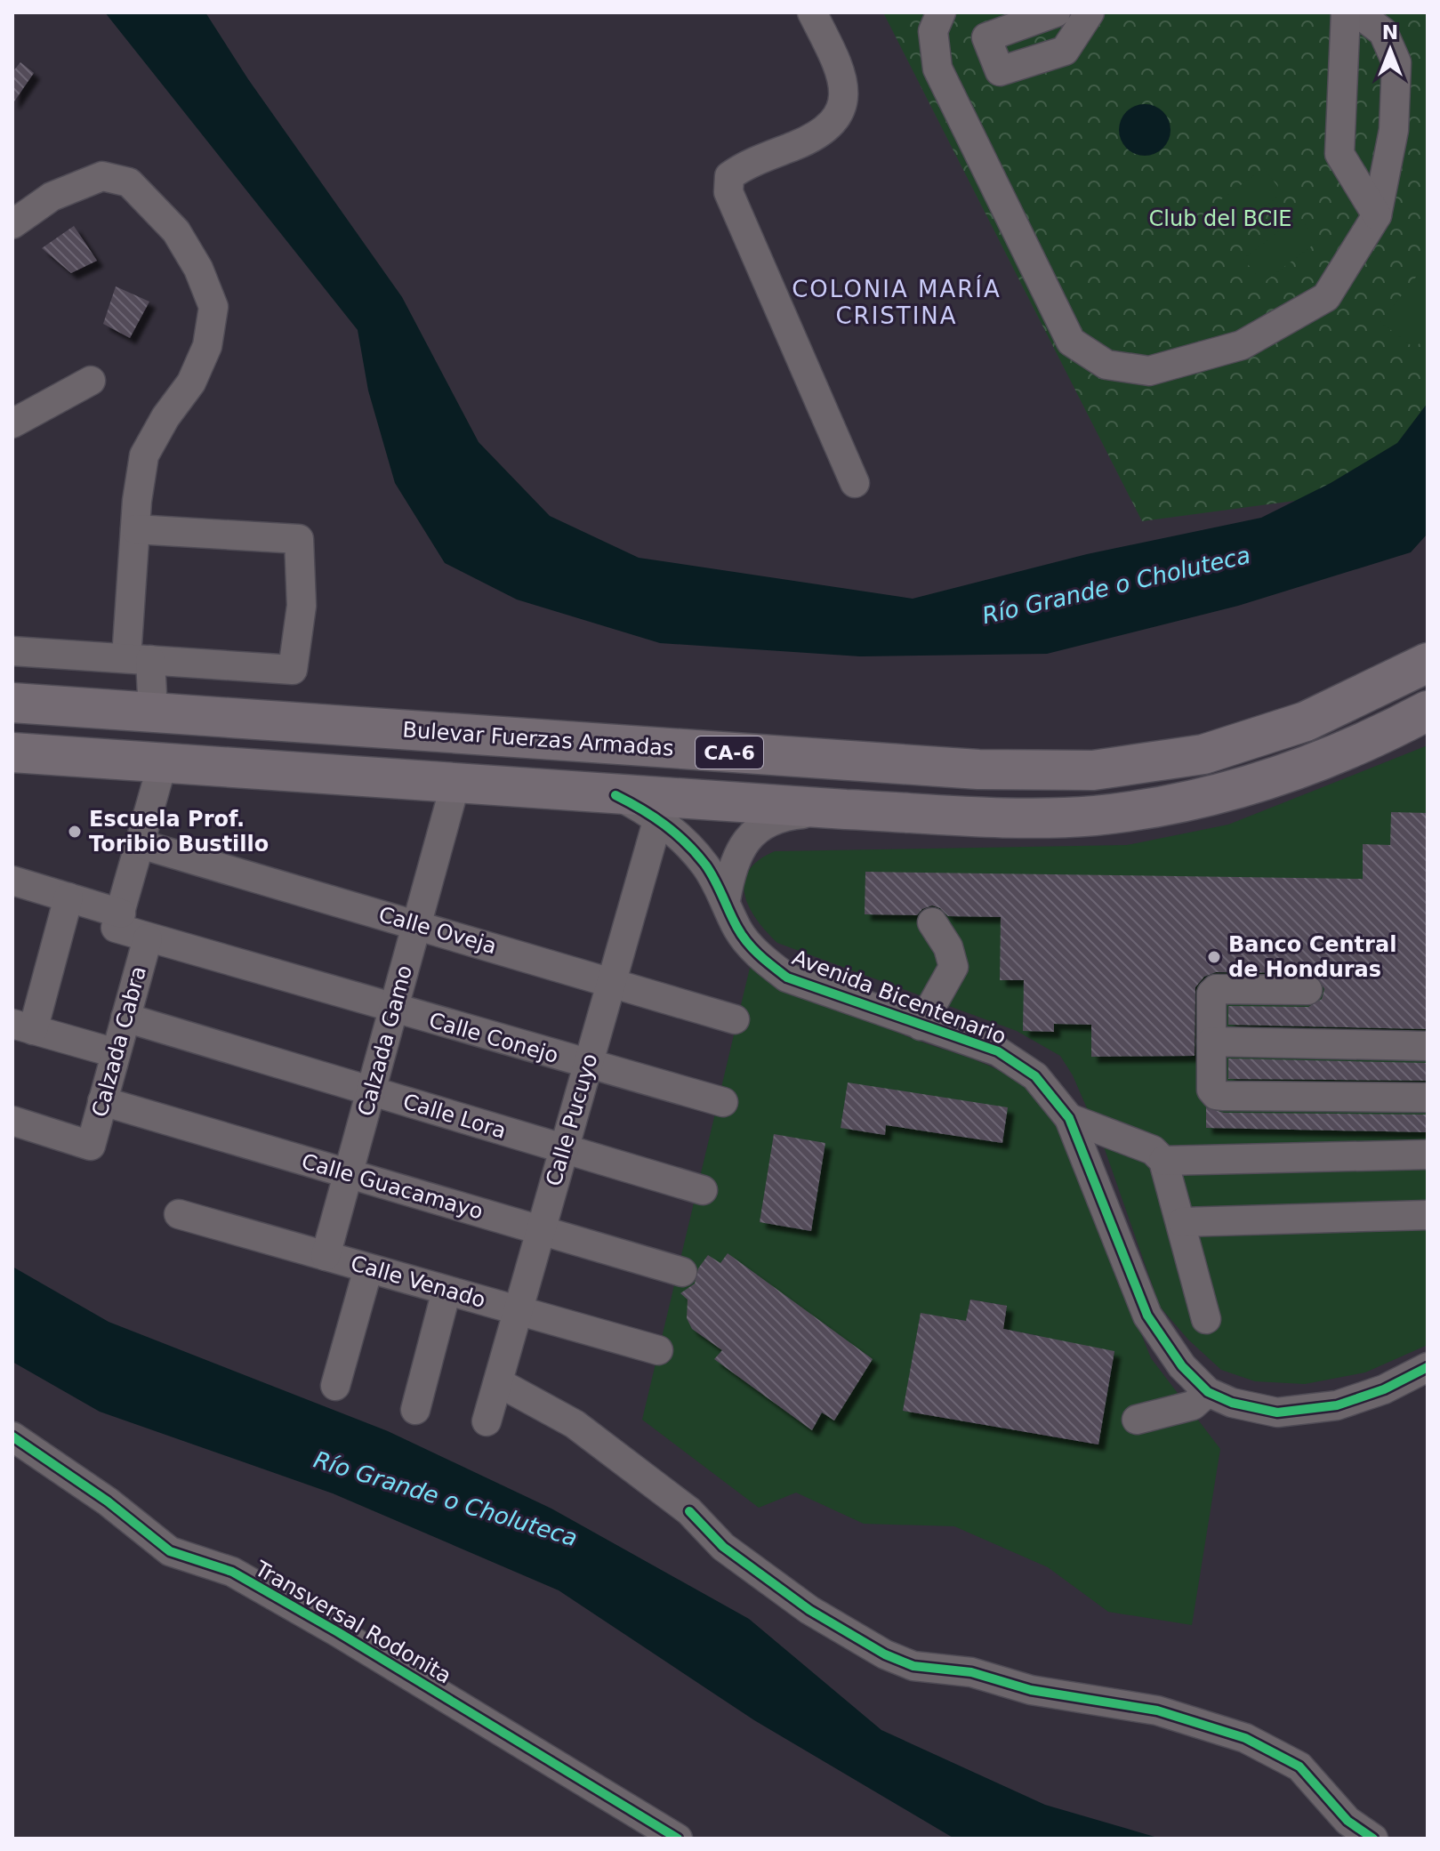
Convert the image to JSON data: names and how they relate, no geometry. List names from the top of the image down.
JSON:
{
  "streets": {
    "highway": ["Bulevar Fuerzas Armadas", "CA-6"],
    "street": [
      "Calle Oveja",
      "Avenida Bicentenario",
      "Calle Conejo",
      "Calzada Gamo",
      "Calzada Cabra",
      "Calle Lora",
      "Calle Pucuyo",
      "Calle Guacamayo",
      "Calle Venado",
      "Transversal Rodonita"
    ]
  },
  "crossings": [
    ["CA-6", "Avenida Bicentenario"],
    ["CA-6", "Calzada Gamo"],
    ["Calle Oveja", "Calzada Gamo"],
    ["Calle Oveja", "Calle Pucuyo"],
    ["Avenida Bicentenario", "Calle Pucuyo"],
    ["Calle Conejo", "Calzada Gamo"],
    ["Calle Conejo", "Calzada Cabra"],
    ["Calle Conejo", "Calle Pucuyo"],
    ["Calzada Gamo", "Calle Lora"],
    ["Calzada Gamo", "Calle Guacamayo"],
    ["Calzada Gamo", "Calle Venado"],
    ["Calzada Cabra", "Calle Lora"],
    ["Calzada Cabra", "Calle Guacamayo"],
    ["Calle Lora", "Calle Pucuyo"],
    ["Calle Pucuyo", "Calle Guacamayo"],
    ["Calle Pucuyo", "Calle Venado"]
  ],
  "districts": ["COLONIA MARÍA CRISTINA"],
  "water": ["Río Grande o Choluteca"],
  "parks": ["Club del BCIE"],
  "places": ["Escuela Prof. Toribio Bustillo", "Banco Central de Honduras"],
  "north": "top"
}
